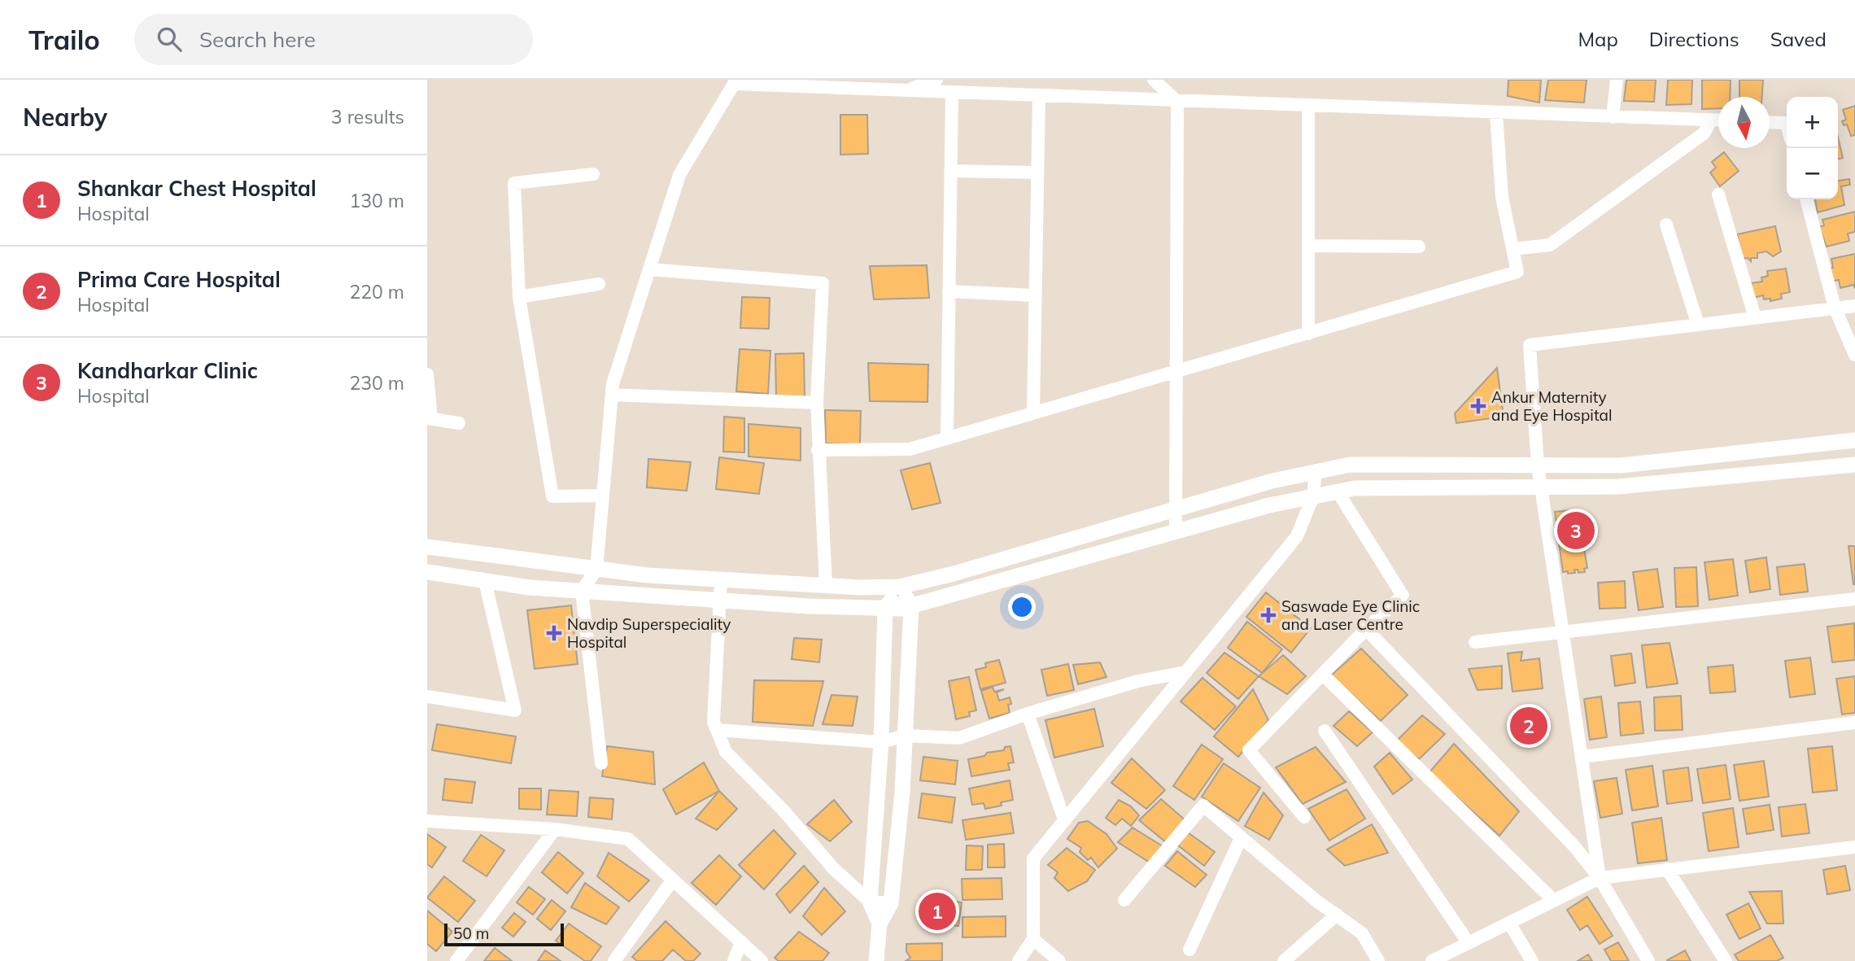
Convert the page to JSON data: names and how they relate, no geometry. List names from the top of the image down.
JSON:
{
  "places": {
    "health": ["Ankur Maternity and Eye Hospital", "Saswade Eye Clinic and Laser Centre", "Navdip Superspeciality Hospital"]
  },
  "scale_bar": "50 m",
  "north": "bottom",
  "page": {
    "header": "Trailo",
    "search": "Search here",
    "nav": ["Map", "Directions", "Saved"],
    "heading": ["Nearby", "3 results"],
    "map_buttons": ["+", "−"],
    "list": [
      {
        "mark": "1",
        "name": "Shankar Chest Hospital",
        "note": "Hospital",
        "value": "130 m"
      },
      {
        "mark": "2",
        "name": "Prima Care Hospital",
        "note": "Hospital",
        "value": "220 m"
      },
      {
        "mark": "3",
        "name": "Kandharkar Clinic",
        "note": "Hospital",
        "value": "230 m"
      }
    ],
    "pins": ["3", "2", "1"],
    "scale": "50 m"
  }
}
